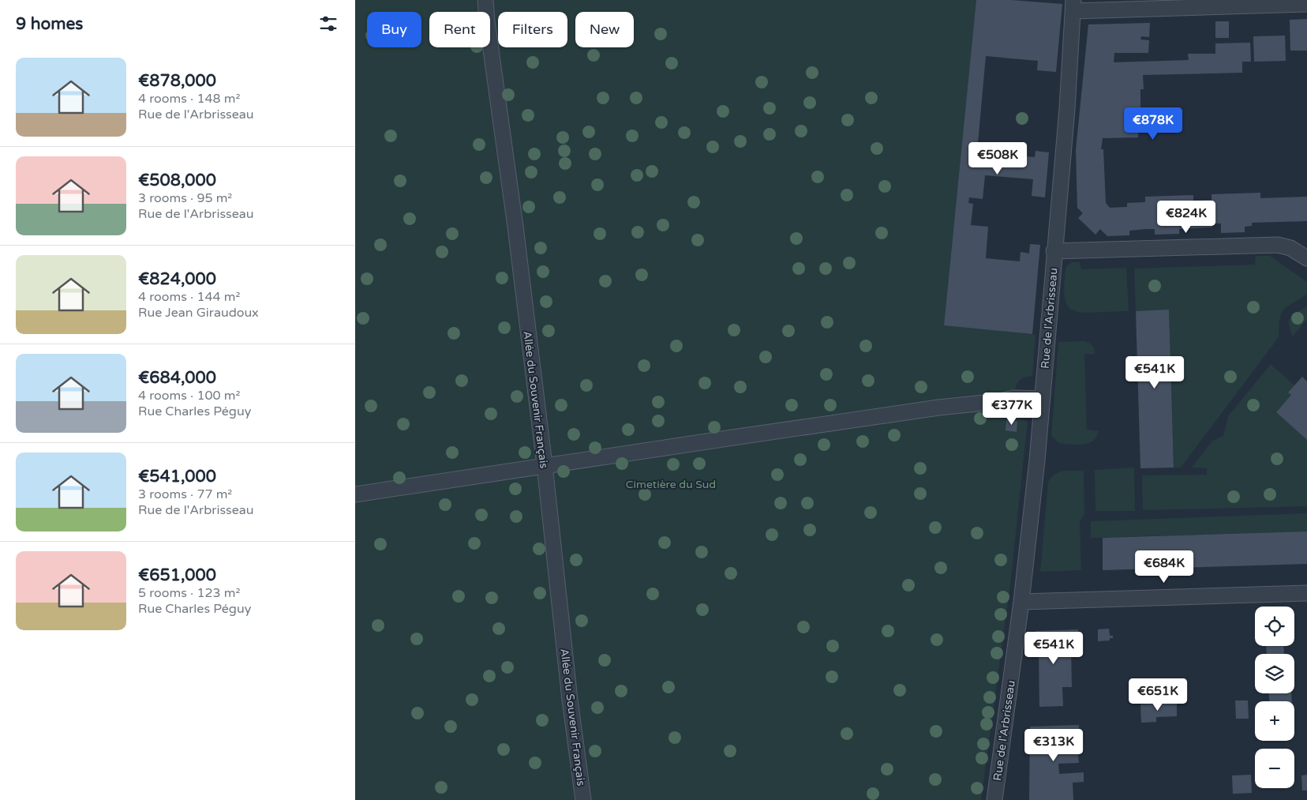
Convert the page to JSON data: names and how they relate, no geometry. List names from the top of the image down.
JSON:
{
  "streets": {
    "street": ["Rue de l'Arbrisseau", "Allée du Souvenir Français"]
  },
  "parks": ["Cimetière du Sud"],
  "page": {
    "heading": "9 homes",
    "chip": [
      "Buy",
      "Rent",
      "Filters",
      "New"
    ],
    "list": [
      {
        "name": "€878,000",
        "note": "4 rooms · 148 m² · Rue de l'Arbrisseau"
      },
      {
        "name": "€508,000",
        "note": "3 rooms · 95 m² · Rue de l'Arbrisseau"
      },
      {
        "name": "€824,000",
        "note": "4 rooms · 144 m² · Rue Jean Giraudoux"
      },
      {
        "name": "€684,000",
        "note": "4 rooms · 100 m² · Rue Charles Péguy"
      },
      {
        "name": "€541,000",
        "note": "3 rooms · 77 m² · Rue de l'Arbrisseau"
      },
      {
        "name": "€651,000",
        "note": "5 rooms · 123 m² · Rue Charles Péguy"
      }
    ],
    "price": [
      "€878K",
      "€508K",
      "€824K",
      "€541K",
      "€377K",
      "€684K",
      "€541K",
      "€651K",
      "€313K"
    ],
    "map_buttons": ["+", "−"]
  }
}
